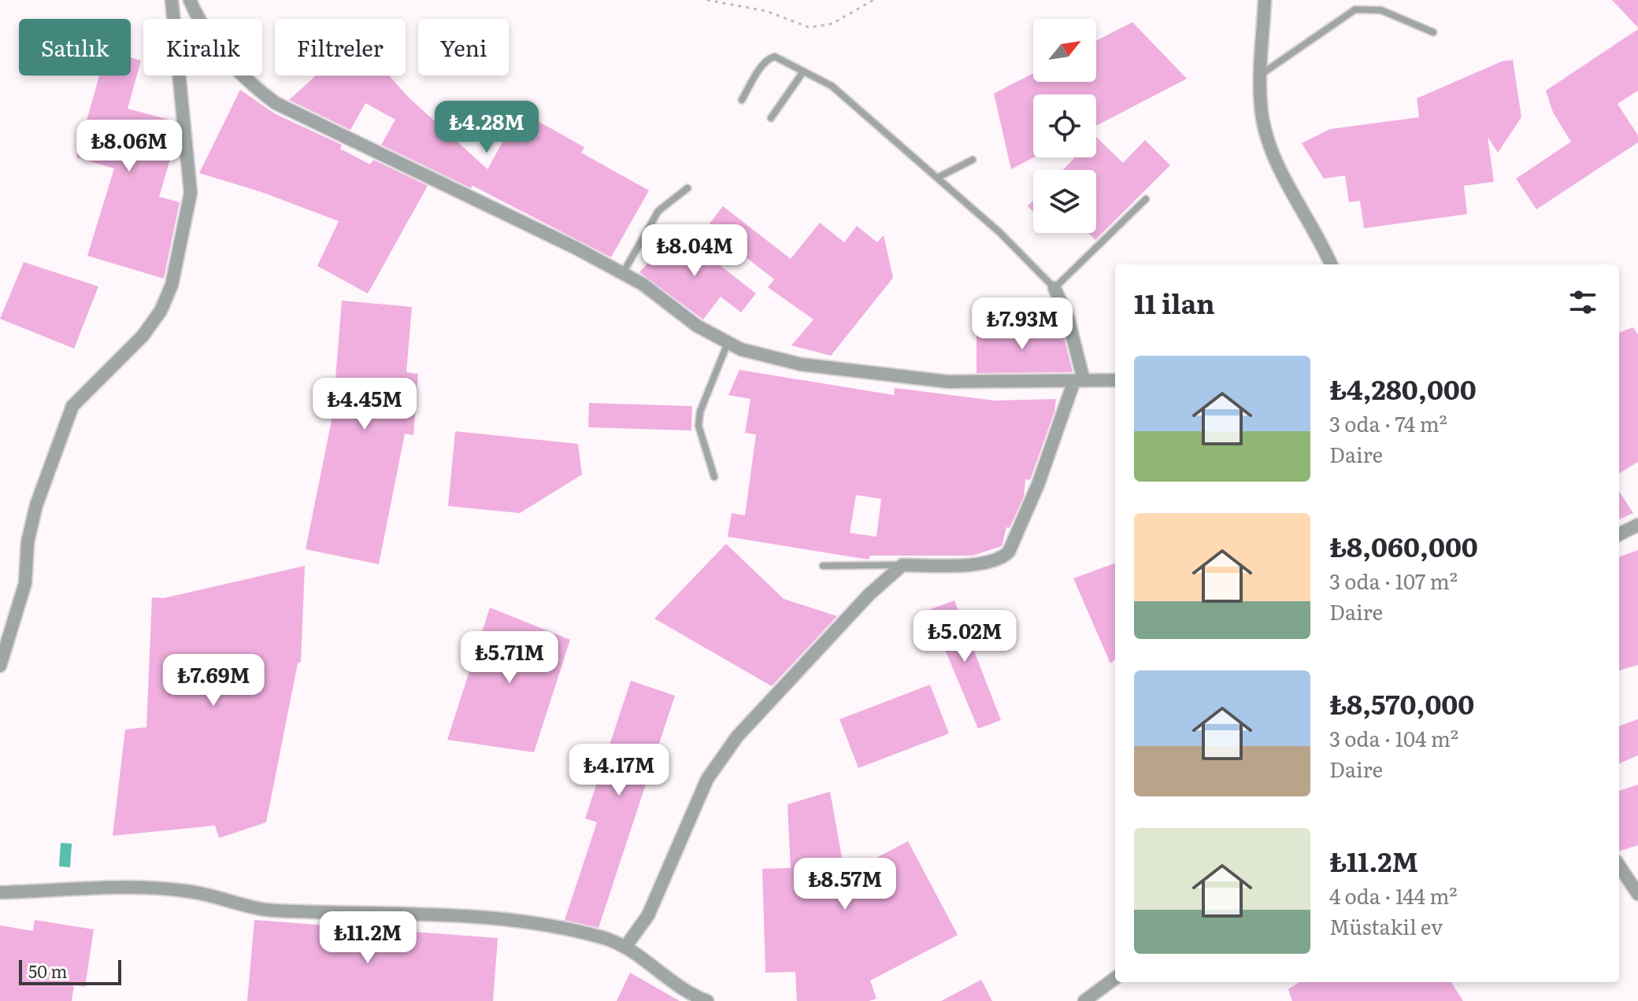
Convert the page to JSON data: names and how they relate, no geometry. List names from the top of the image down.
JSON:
{
  "scale_bar": "50 m",
  "north": "top right",
  "page": {
    "chip": [
      "Satılık",
      "Kiralık",
      "Filtreler",
      "Yeni"
    ],
    "price": [
      "₺4.28M",
      "₺8.06M",
      "₺8.04M",
      "₺7.93M",
      "₺4.45M",
      "₺5.02M",
      "₺5.71M",
      "₺7.69M",
      "₺4.17M",
      "₺8.57M",
      "₺11.2M"
    ],
    "heading": "11 ilan",
    "list": [
      {
        "name": "₺4,280,000",
        "note": "3 oda · 74 m² · Daire"
      },
      {
        "name": "₺8,060,000",
        "note": "3 oda · 107 m² · Daire"
      },
      {
        "name": "₺8,570,000",
        "note": "3 oda · 104 m² · Daire"
      },
      {
        "name": "₺11.2M",
        "note": "4 oda · 144 m² · Müstakil ev"
      }
    ],
    "scale": "50 m"
  }
}
